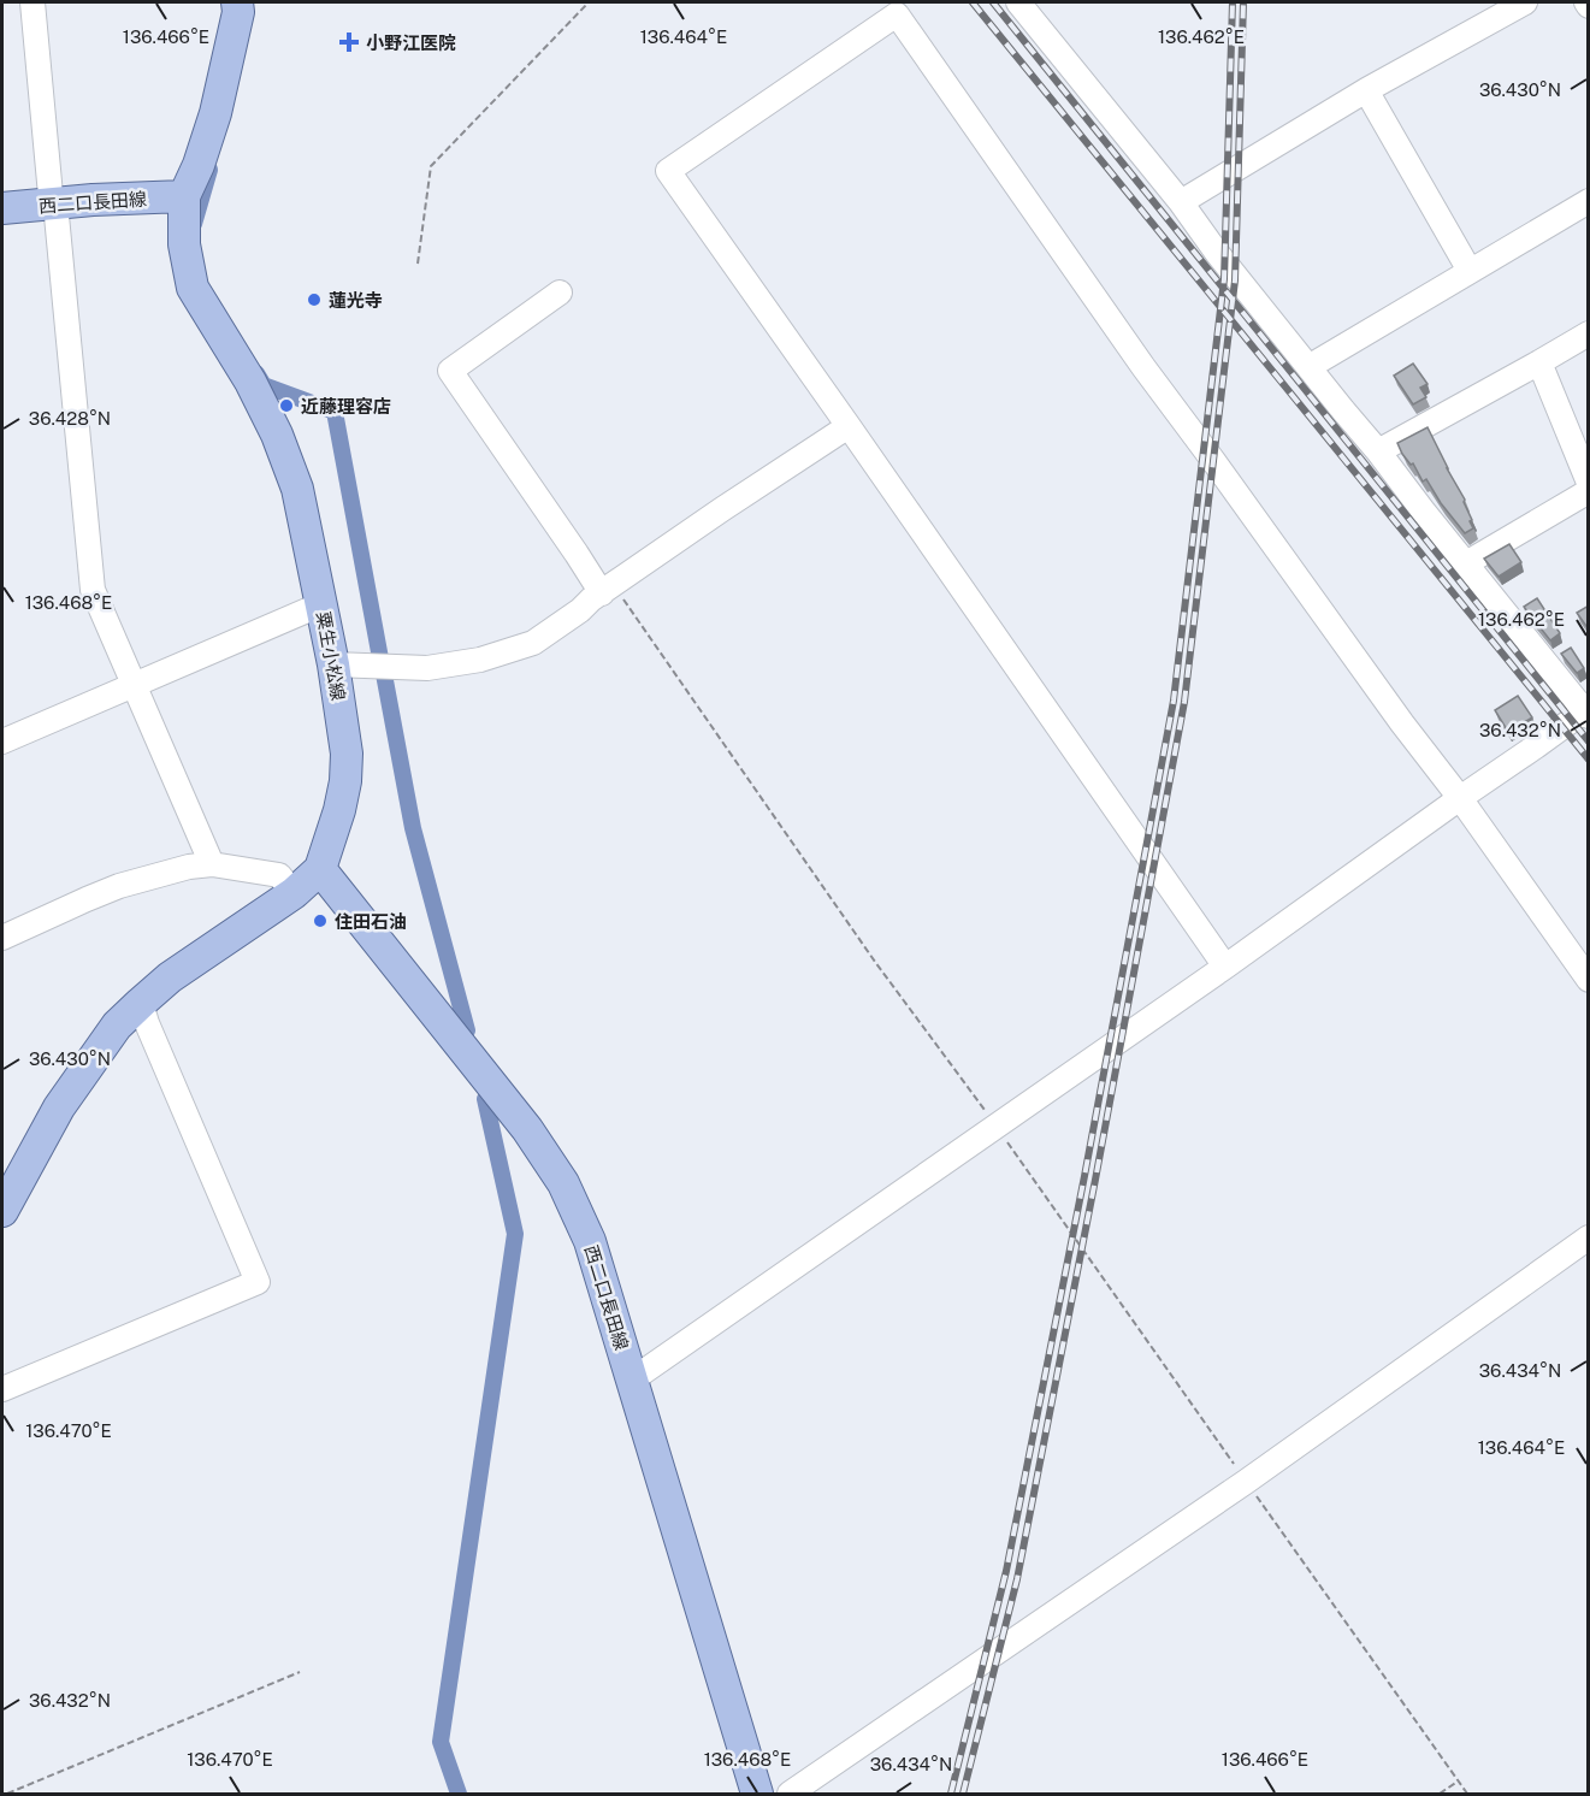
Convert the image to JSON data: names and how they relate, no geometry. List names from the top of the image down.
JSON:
{
  "streets": {
    "main road": ["西二口長田線", "粟生小松線"]
  },
  "crossings": [
    ["西二口長田線", "粟生小松線"]
  ],
  "places": {
    "health": ["小野江医院"],
    "other": ["蓮光寺", "近藤理容店", "住田石油"]
  },
  "coordinates": [
    "136.466°E",
    "136.464°E",
    "136.462°E",
    "36.430°N",
    "36.428°N",
    "136.468°E",
    "36.432°N",
    "36.434°N",
    "136.470°E"
  ]
}
